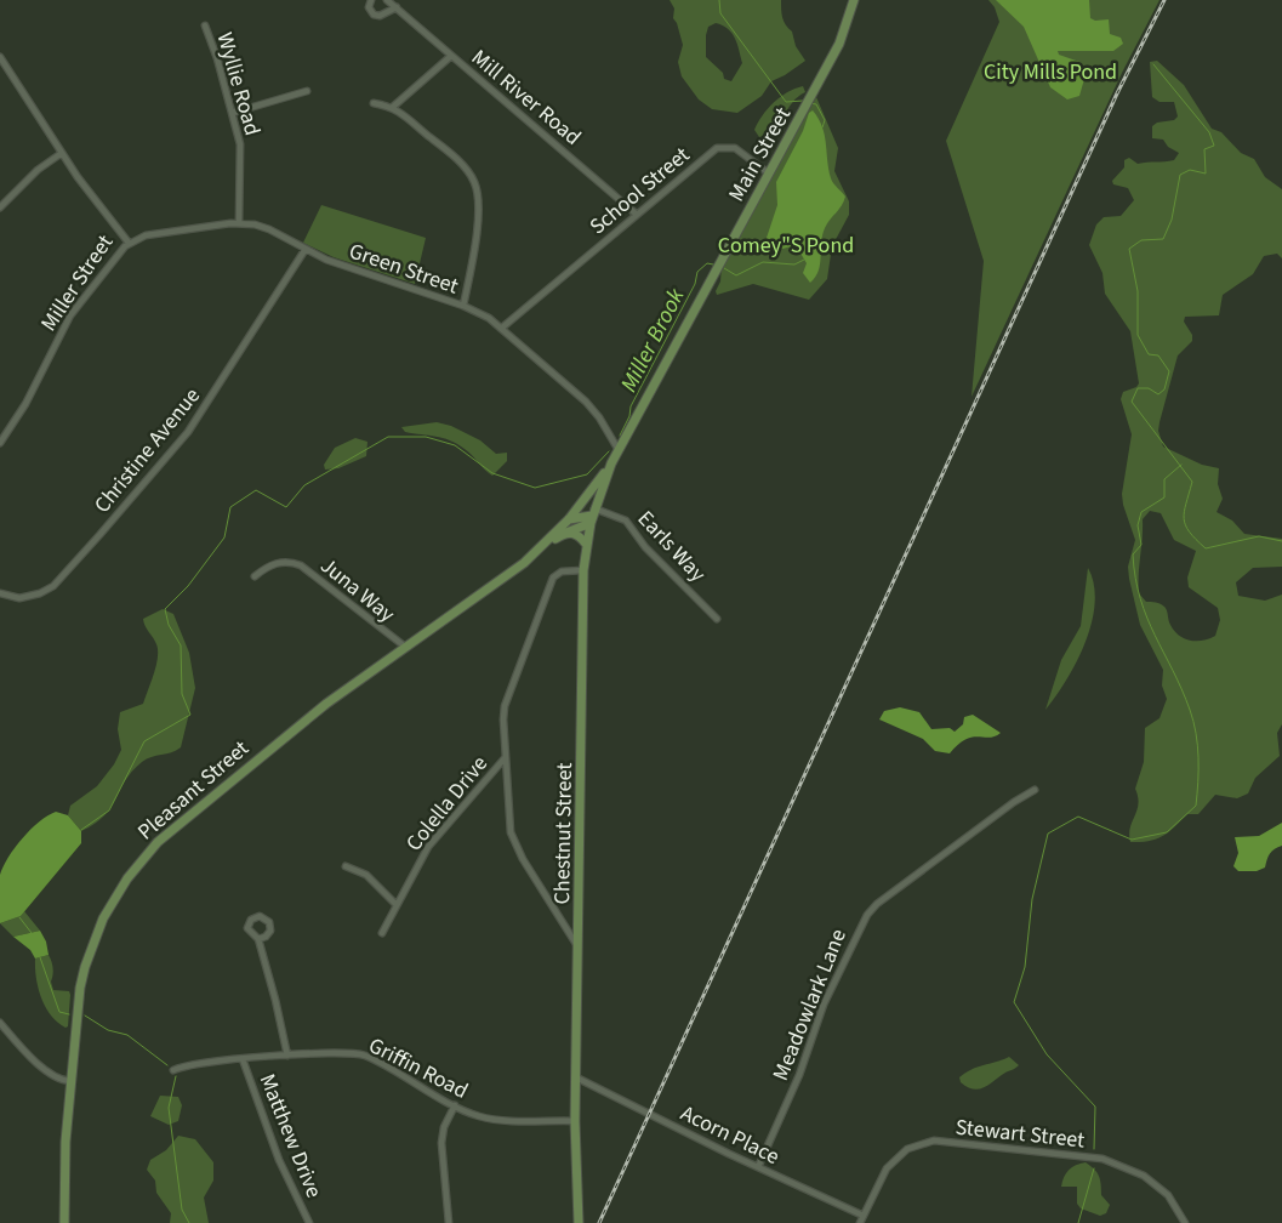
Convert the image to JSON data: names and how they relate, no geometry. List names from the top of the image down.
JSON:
{
  "streets": {
    "main road": ["Main Street", "Pleasant Street", "Chestnut Street"],
    "street": [
      "Wyllie Road",
      "Mill River Road",
      "School Street",
      "Green Street",
      "Miller Street",
      "Christine Avenue",
      "Earls Way",
      "Juna Way",
      "Colella Drive",
      "Meadowlark Lane",
      "Griffin Road",
      "Stewart Street",
      "Acorn Place",
      "Matthew Drive"
    ]
  },
  "crossings": [
    ["Wyllie Road", "Green Street"],
    ["Mill River Road", "School Street"],
    ["Main Street", "School Street"],
    ["Main Street", "Green Street"],
    ["Main Street", "Chestnut Street"],
    ["School Street", "Green Street"],
    ["Green Street", "Miller Street"],
    ["Green Street", "Christine Avenue"],
    ["Green Street", "Chestnut Street"],
    ["Earls Way", "Pleasant Street"],
    ["Earls Way", "Chestnut Street"],
    ["Juna Way", "Pleasant Street"],
    ["Pleasant Street", "Chestnut Street"],
    ["Chestnut Street", "Griffin Road"],
    ["Chestnut Street", "Acorn Place"],
    ["Meadowlark Lane", "Acorn Place"],
    ["Griffin Road", "Matthew Drive"],
    ["Stewart Street", "Acorn Place"]
  ],
  "water": ["Miller Brook"],
  "parks": ["City Mills Pond", "Comey\"S Pond"]
}
